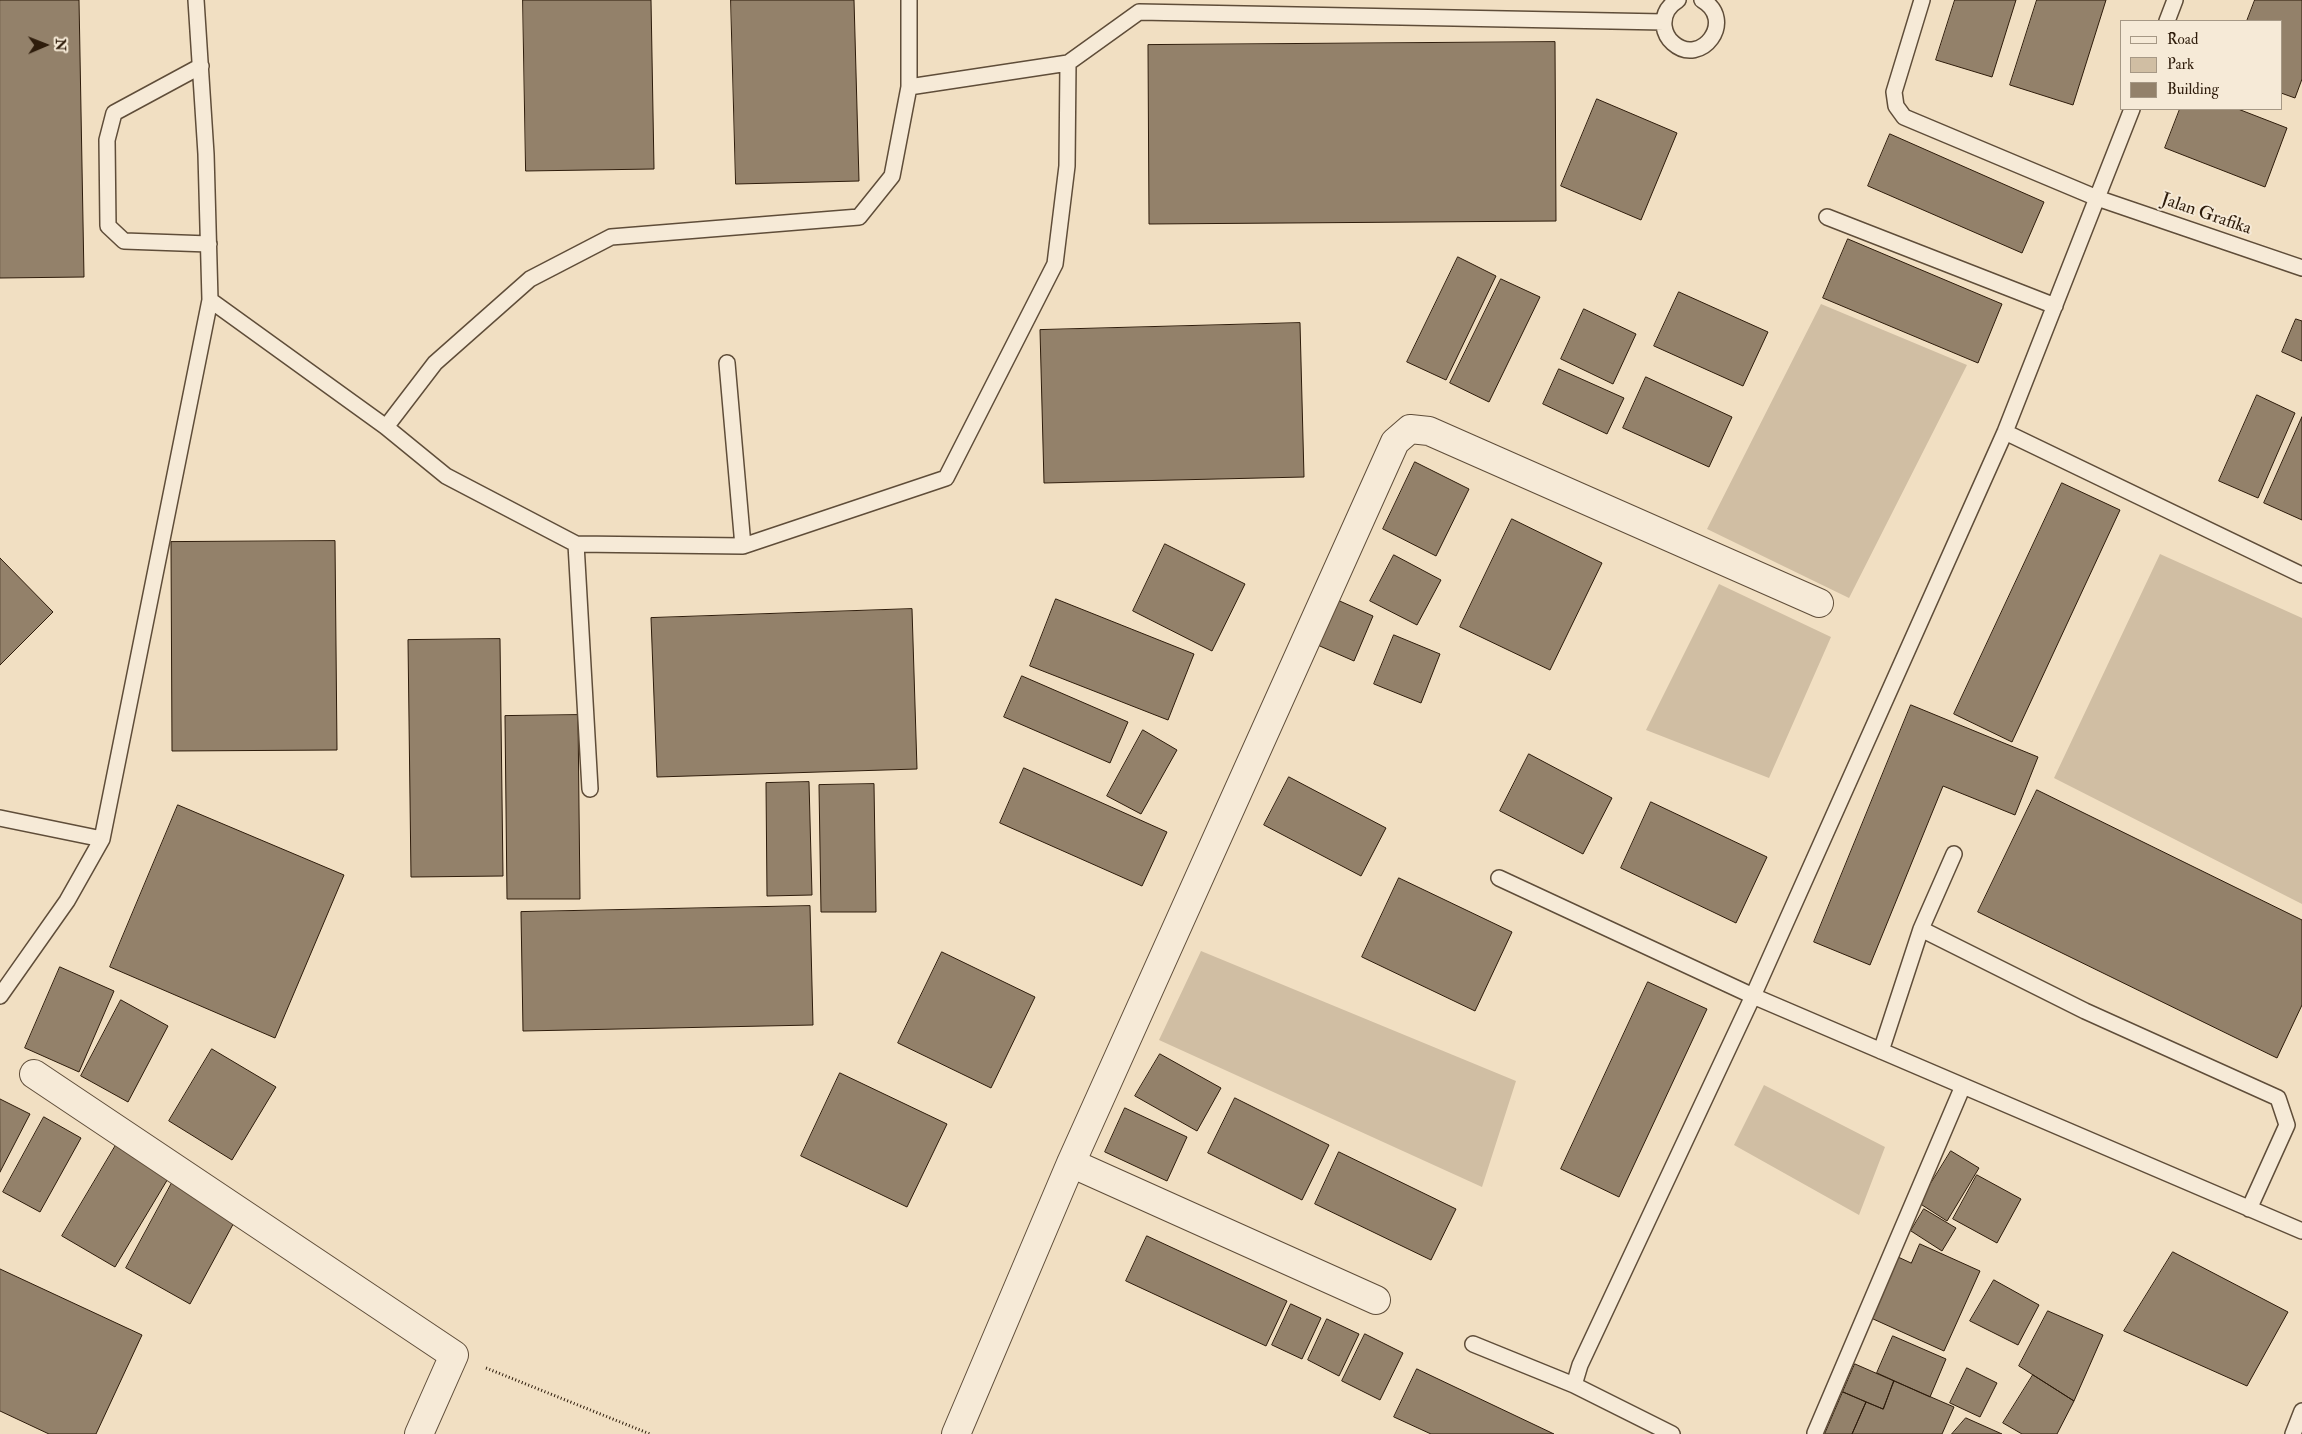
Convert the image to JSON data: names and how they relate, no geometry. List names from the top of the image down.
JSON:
{
  "streets": {
    "lane": ["Jalan Grafika"]
  },
  "legend": ["Road", "Park", "Building"],
  "north": "right"
}
